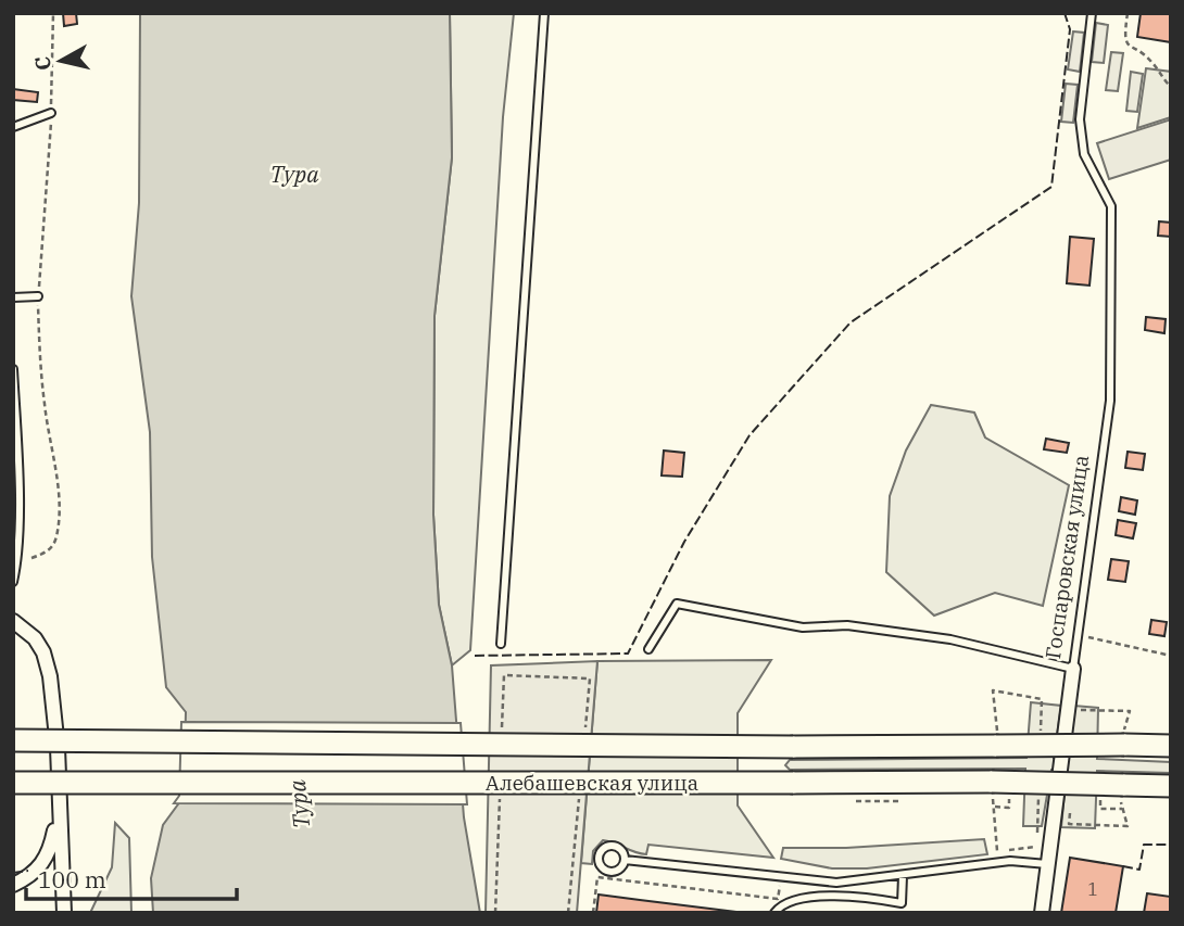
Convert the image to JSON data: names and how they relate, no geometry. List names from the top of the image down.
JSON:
{
  "streets": {
    "main road": ["Алебашевская улица"],
    "street": ["Госпаровская улица"]
  },
  "water": ["Тура"],
  "house_numbers": ["1"],
  "scale_bar": "100 m",
  "north": "left"
}
